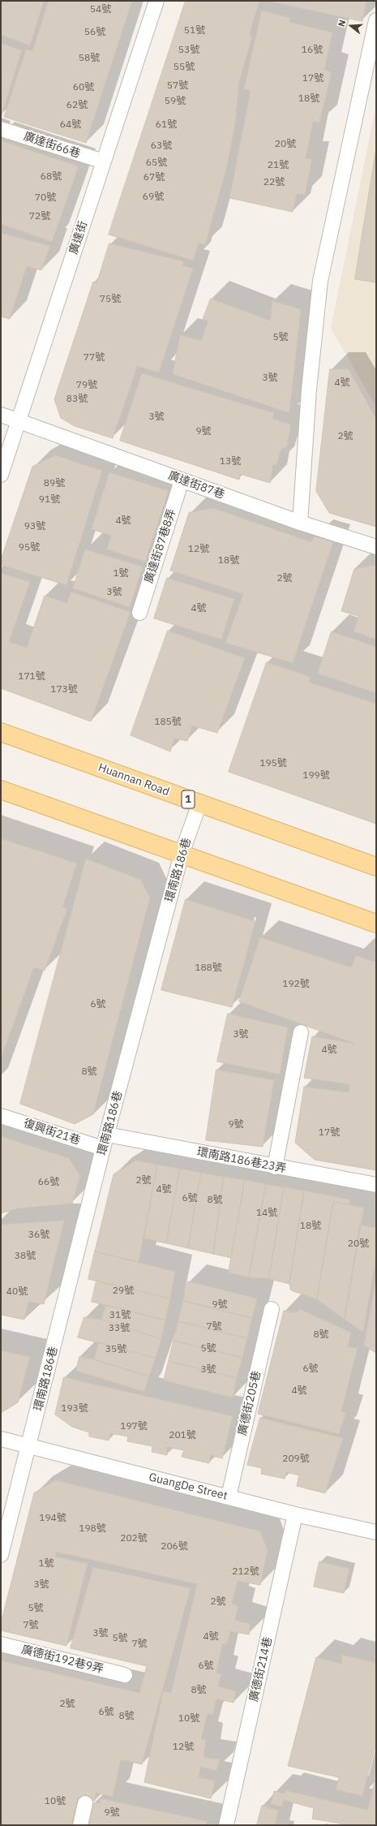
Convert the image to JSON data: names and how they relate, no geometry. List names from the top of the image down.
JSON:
{
  "streets": {
    "main road": ["Huannan Road", "1"],
    "lane": [
      "廣達街66巷",
      "廣達街",
      "廣達街87巷",
      "廣達街87巷8弄",
      "環南路186巷",
      "復興街21巷",
      "環南路186巷23弄",
      "廣德街205巷",
      "GuangDe Street",
      "廣德街192巷9弄",
      "廣德街214巷"
    ]
  },
  "crossings": [
    ["廣達街66巷", "廣達街"],
    ["廣達街", "廣達街87巷"],
    ["廣達街87巷", "廣達街87巷8弄"],
    ["Huannan Road", "環南路186巷"],
    ["環南路186巷", "復興街21巷"],
    ["環南路186巷", "環南路186巷23弄"],
    ["環南路186巷", "GuangDe Street"],
    ["復興街21巷", "環南路186巷23弄"],
    ["廣德街205巷", "GuangDe Street"],
    ["GuangDe Street", "廣德街214巷"]
  ],
  "house_numbers": [
    "54號",
    "51號",
    "56號",
    "53號",
    "16號",
    "58號",
    "55號",
    "17號",
    "57號",
    "60號",
    "18號",
    "59號",
    "62號",
    "64號",
    "61號",
    "20號",
    "63號",
    "65號",
    "21號",
    "68號",
    "67號",
    "22號",
    "69號",
    "70號",
    "72號",
    "75號",
    "5號",
    "77號",
    "3號",
    "4號",
    "79號",
    "83號",
    "3號",
    "9號",
    "2號",
    "13號",
    "89號",
    "91號",
    "4號",
    "93號",
    "95號",
    "12號",
    "18號",
    "1號",
    "2號",
    "3號",
    "4號",
    "171號",
    "173號",
    "185號",
    "195號",
    "199號",
    "188號",
    "192號",
    "6號",
    "3號",
    "4號",
    "8號",
    "9號",
    "17號",
    "2號",
    "66號",
    "4號",
    "6號",
    "8號",
    "14號",
    "18號",
    "36號",
    "20號",
    "38號",
    "29號",
    "40號",
    "9號",
    "31號",
    "7號",
    "33號",
    "8號",
    "5號",
    "35號",
    "6號",
    "3號",
    "4號",
    "193號",
    "197號",
    "201號",
    "209號",
    "194號",
    "198號",
    "202號",
    "206號",
    "1號",
    "212號",
    "3號",
    "2號",
    "5號",
    "7號",
    "3號",
    "4號",
    "5號",
    "7號",
    "6號",
    "8號",
    "2號",
    "6號",
    "8號",
    "10號",
    "12號",
    "10號",
    "9號"
  ],
  "north": "left"
}
